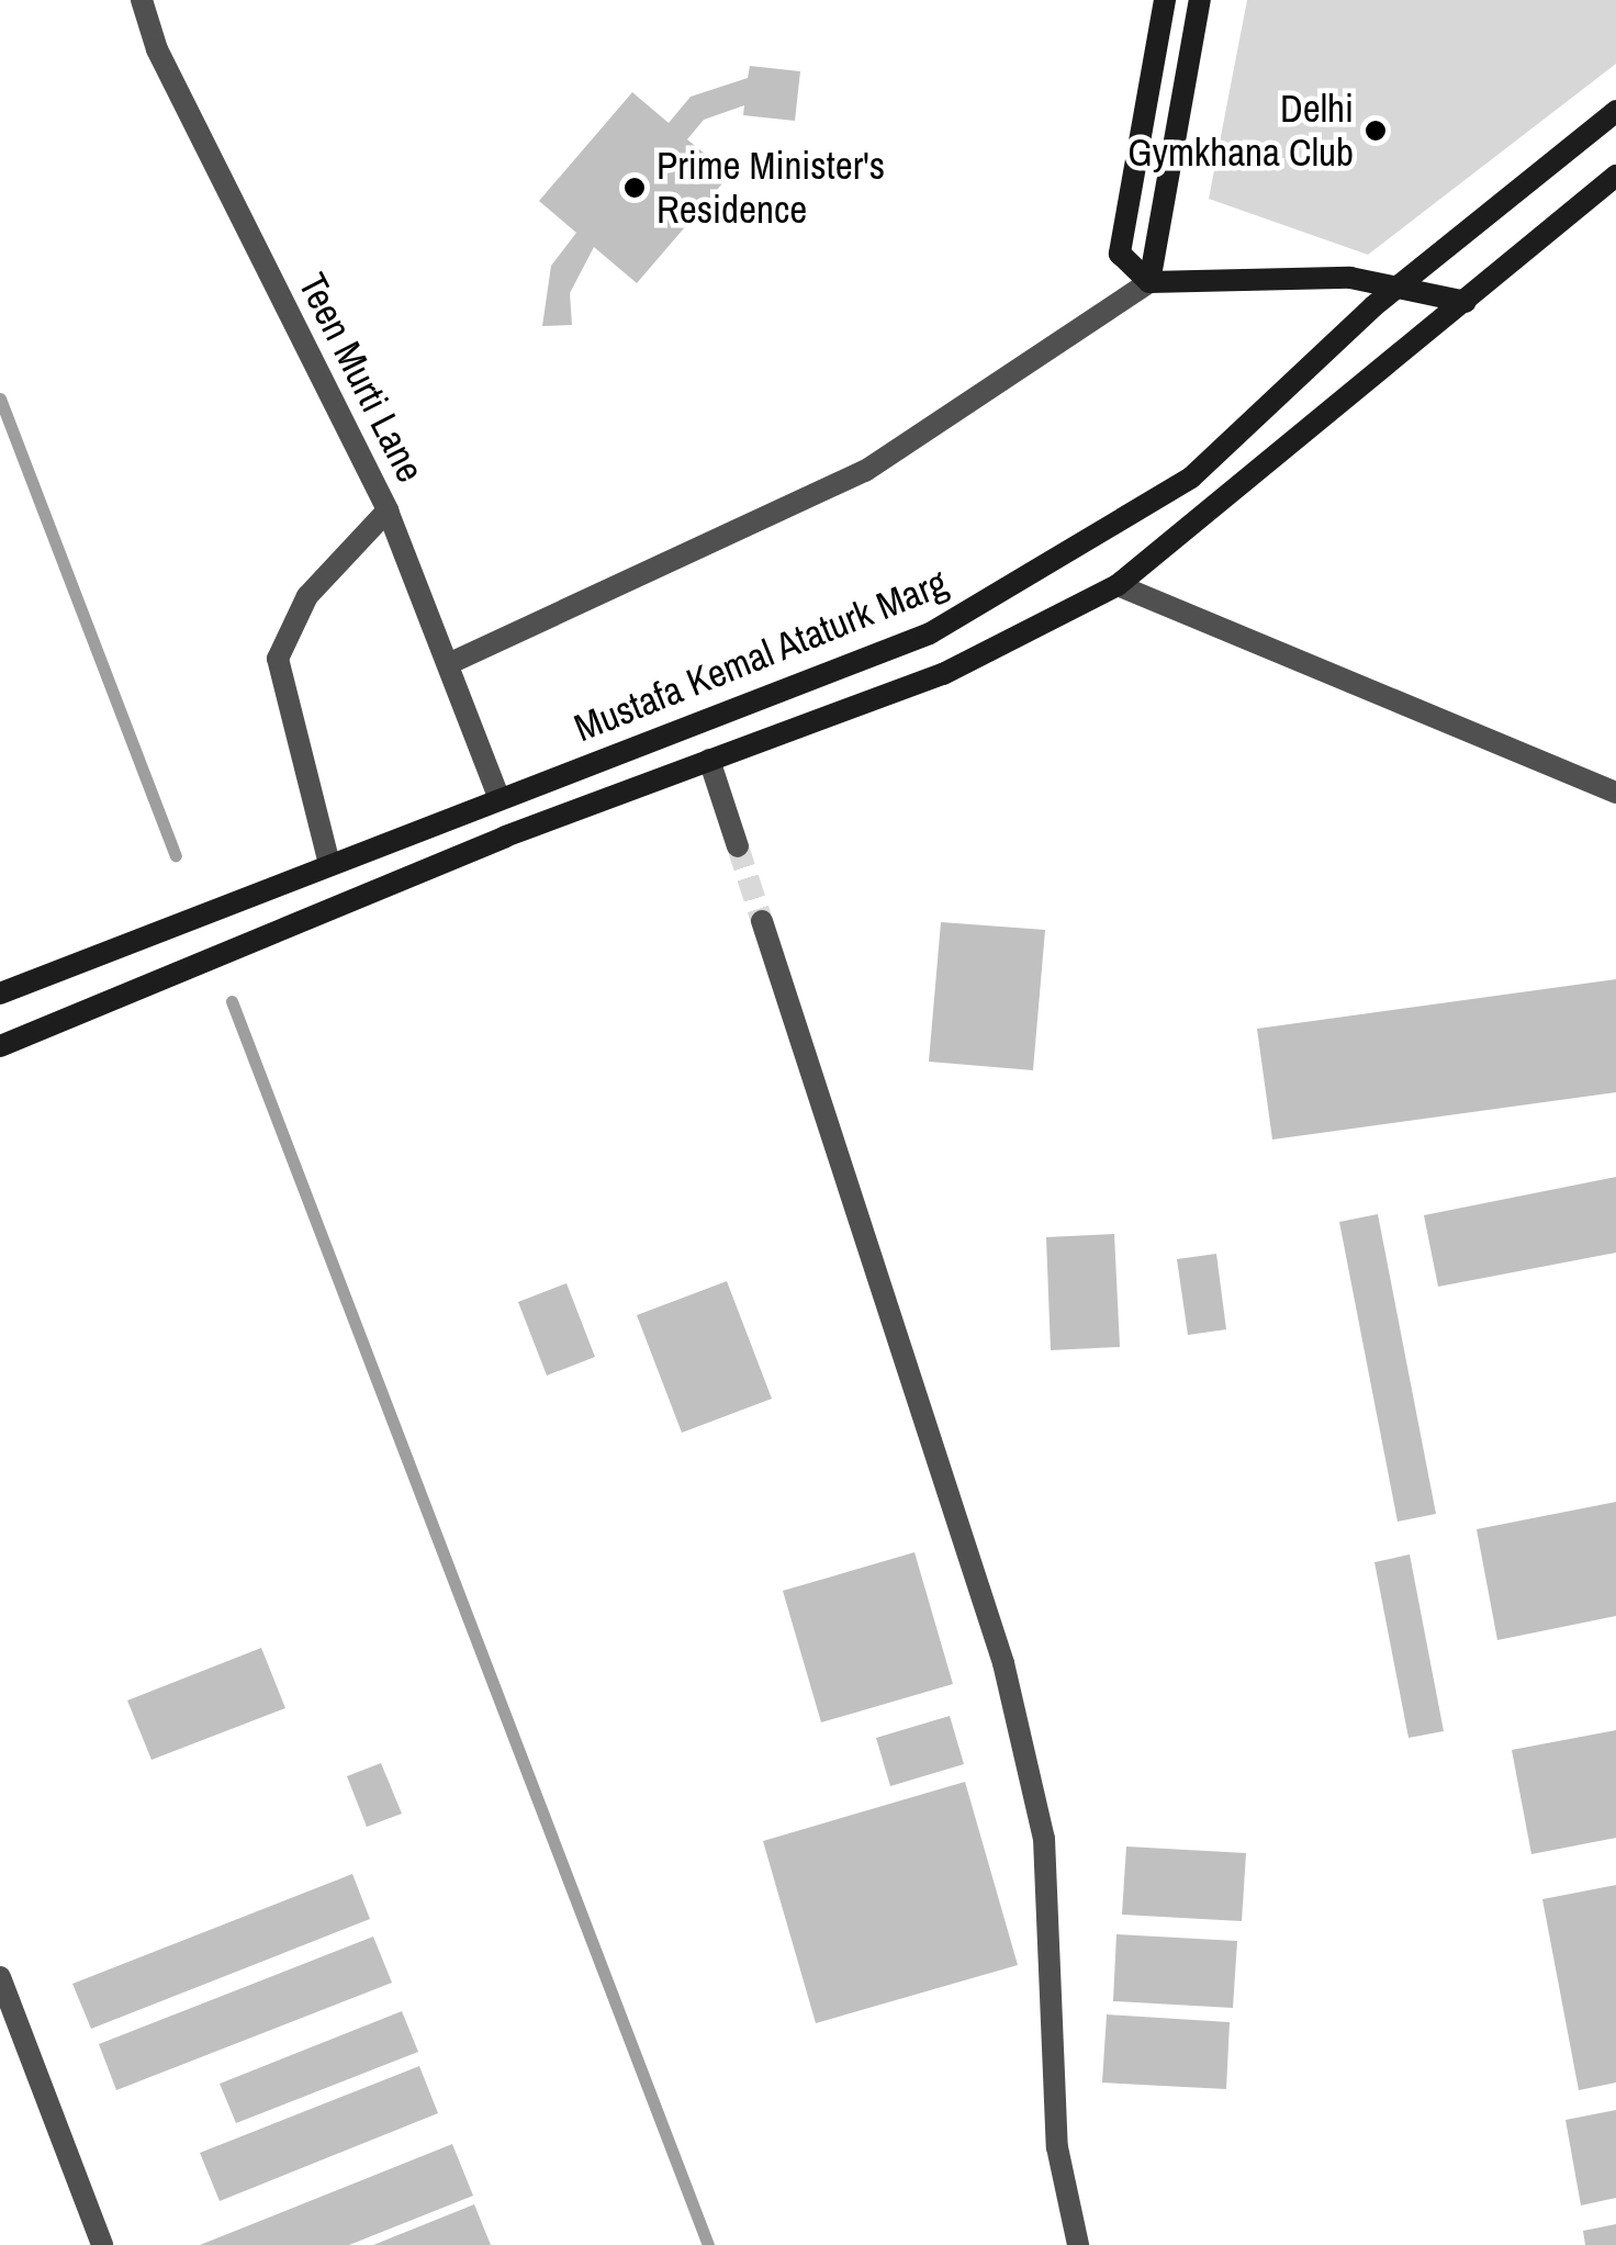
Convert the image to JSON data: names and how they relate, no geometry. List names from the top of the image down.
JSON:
{
  "streets": {
    "main road": ["Mustafa Kemal Ataturk Marg"],
    "street": ["Teen Murti Lane"]
  },
  "crossings": [
    ["Teen Murti Lane", "Mustafa Kemal Ataturk Marg"]
  ],
  "places": ["Delhi Gymkhana Club", "Prime Minister's Residence"]
}
